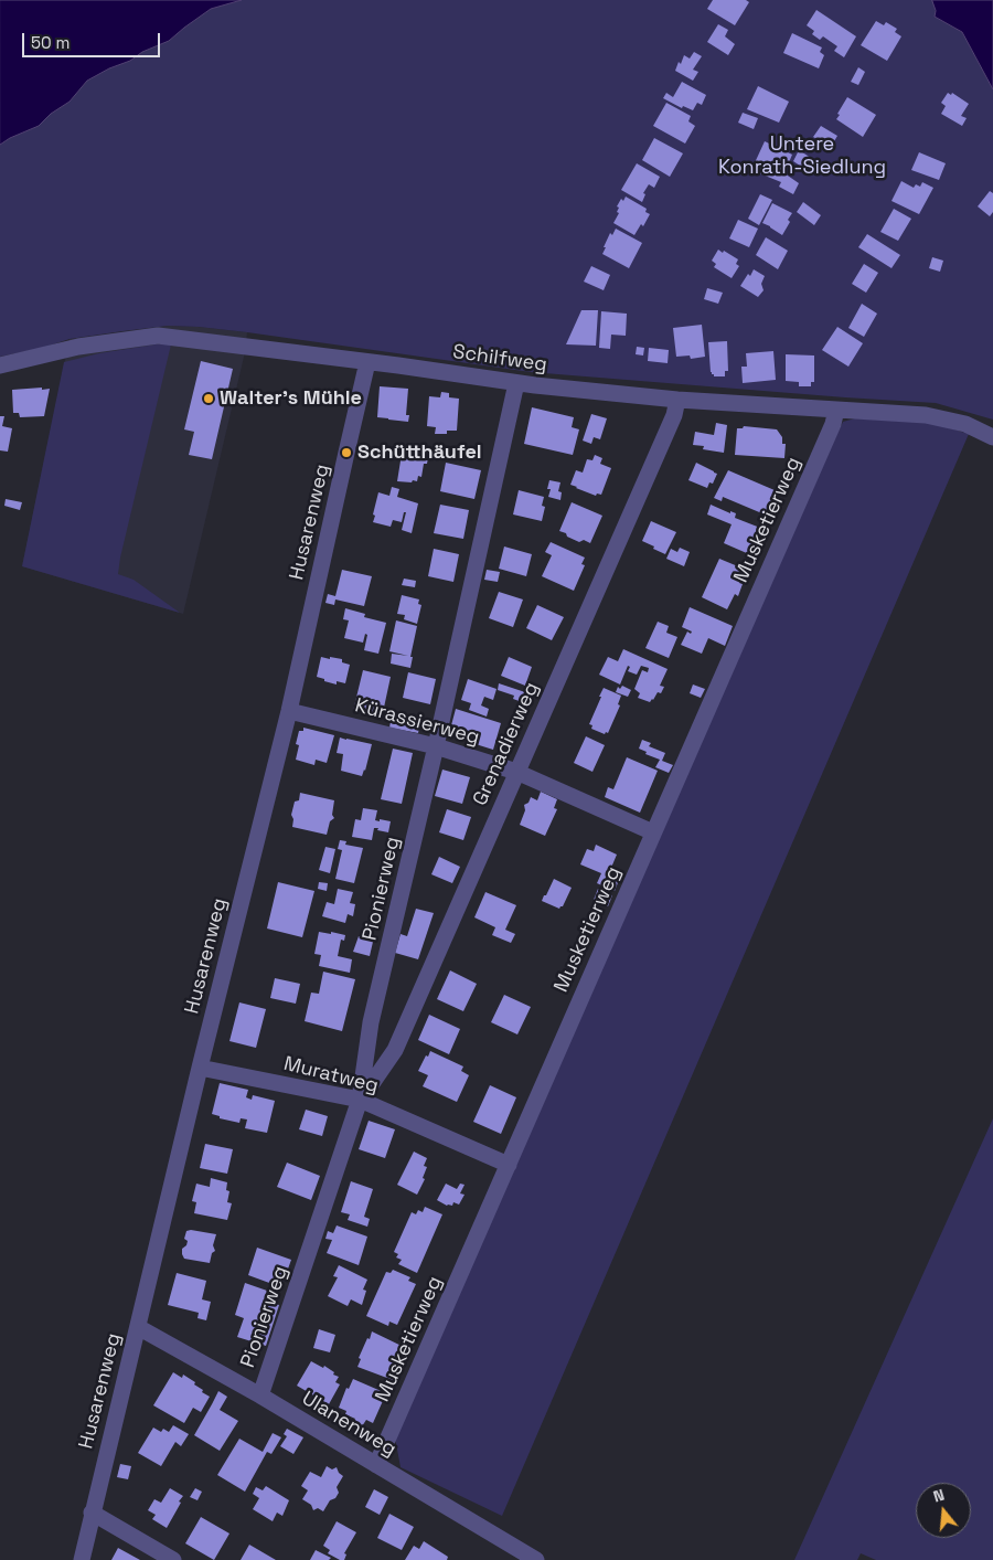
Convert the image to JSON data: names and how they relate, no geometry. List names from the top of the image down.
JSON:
{
  "streets": {
    "street": [
      "Schilfweg",
      "Musketierweg",
      "Husarenweg",
      "Kürassierweg",
      "Grenadierweg",
      "Pionierweg",
      "Muratweg",
      "Ulanenweg"
    ]
  },
  "crossings": [
    ["Schilfweg", "Musketierweg"],
    ["Schilfweg", "Husarenweg"],
    ["Schilfweg", "Grenadierweg"],
    ["Schilfweg", "Pionierweg"],
    ["Musketierweg", "Kürassierweg"],
    ["Musketierweg", "Muratweg"],
    ["Musketierweg", "Ulanenweg"],
    ["Husarenweg", "Kürassierweg"],
    ["Husarenweg", "Muratweg"],
    ["Husarenweg", "Ulanenweg"],
    ["Kürassierweg", "Grenadierweg"],
    ["Kürassierweg", "Pionierweg"],
    ["Grenadierweg", "Pionierweg"],
    ["Grenadierweg", "Muratweg"],
    ["Pionierweg", "Muratweg"],
    ["Pionierweg", "Ulanenweg"]
  ],
  "parks": ["Untere Konrath-Siedlung"],
  "places": ["Walter's Mühle", "Schütthäufel"],
  "scale_bar": "50 m",
  "north": "top"
}
